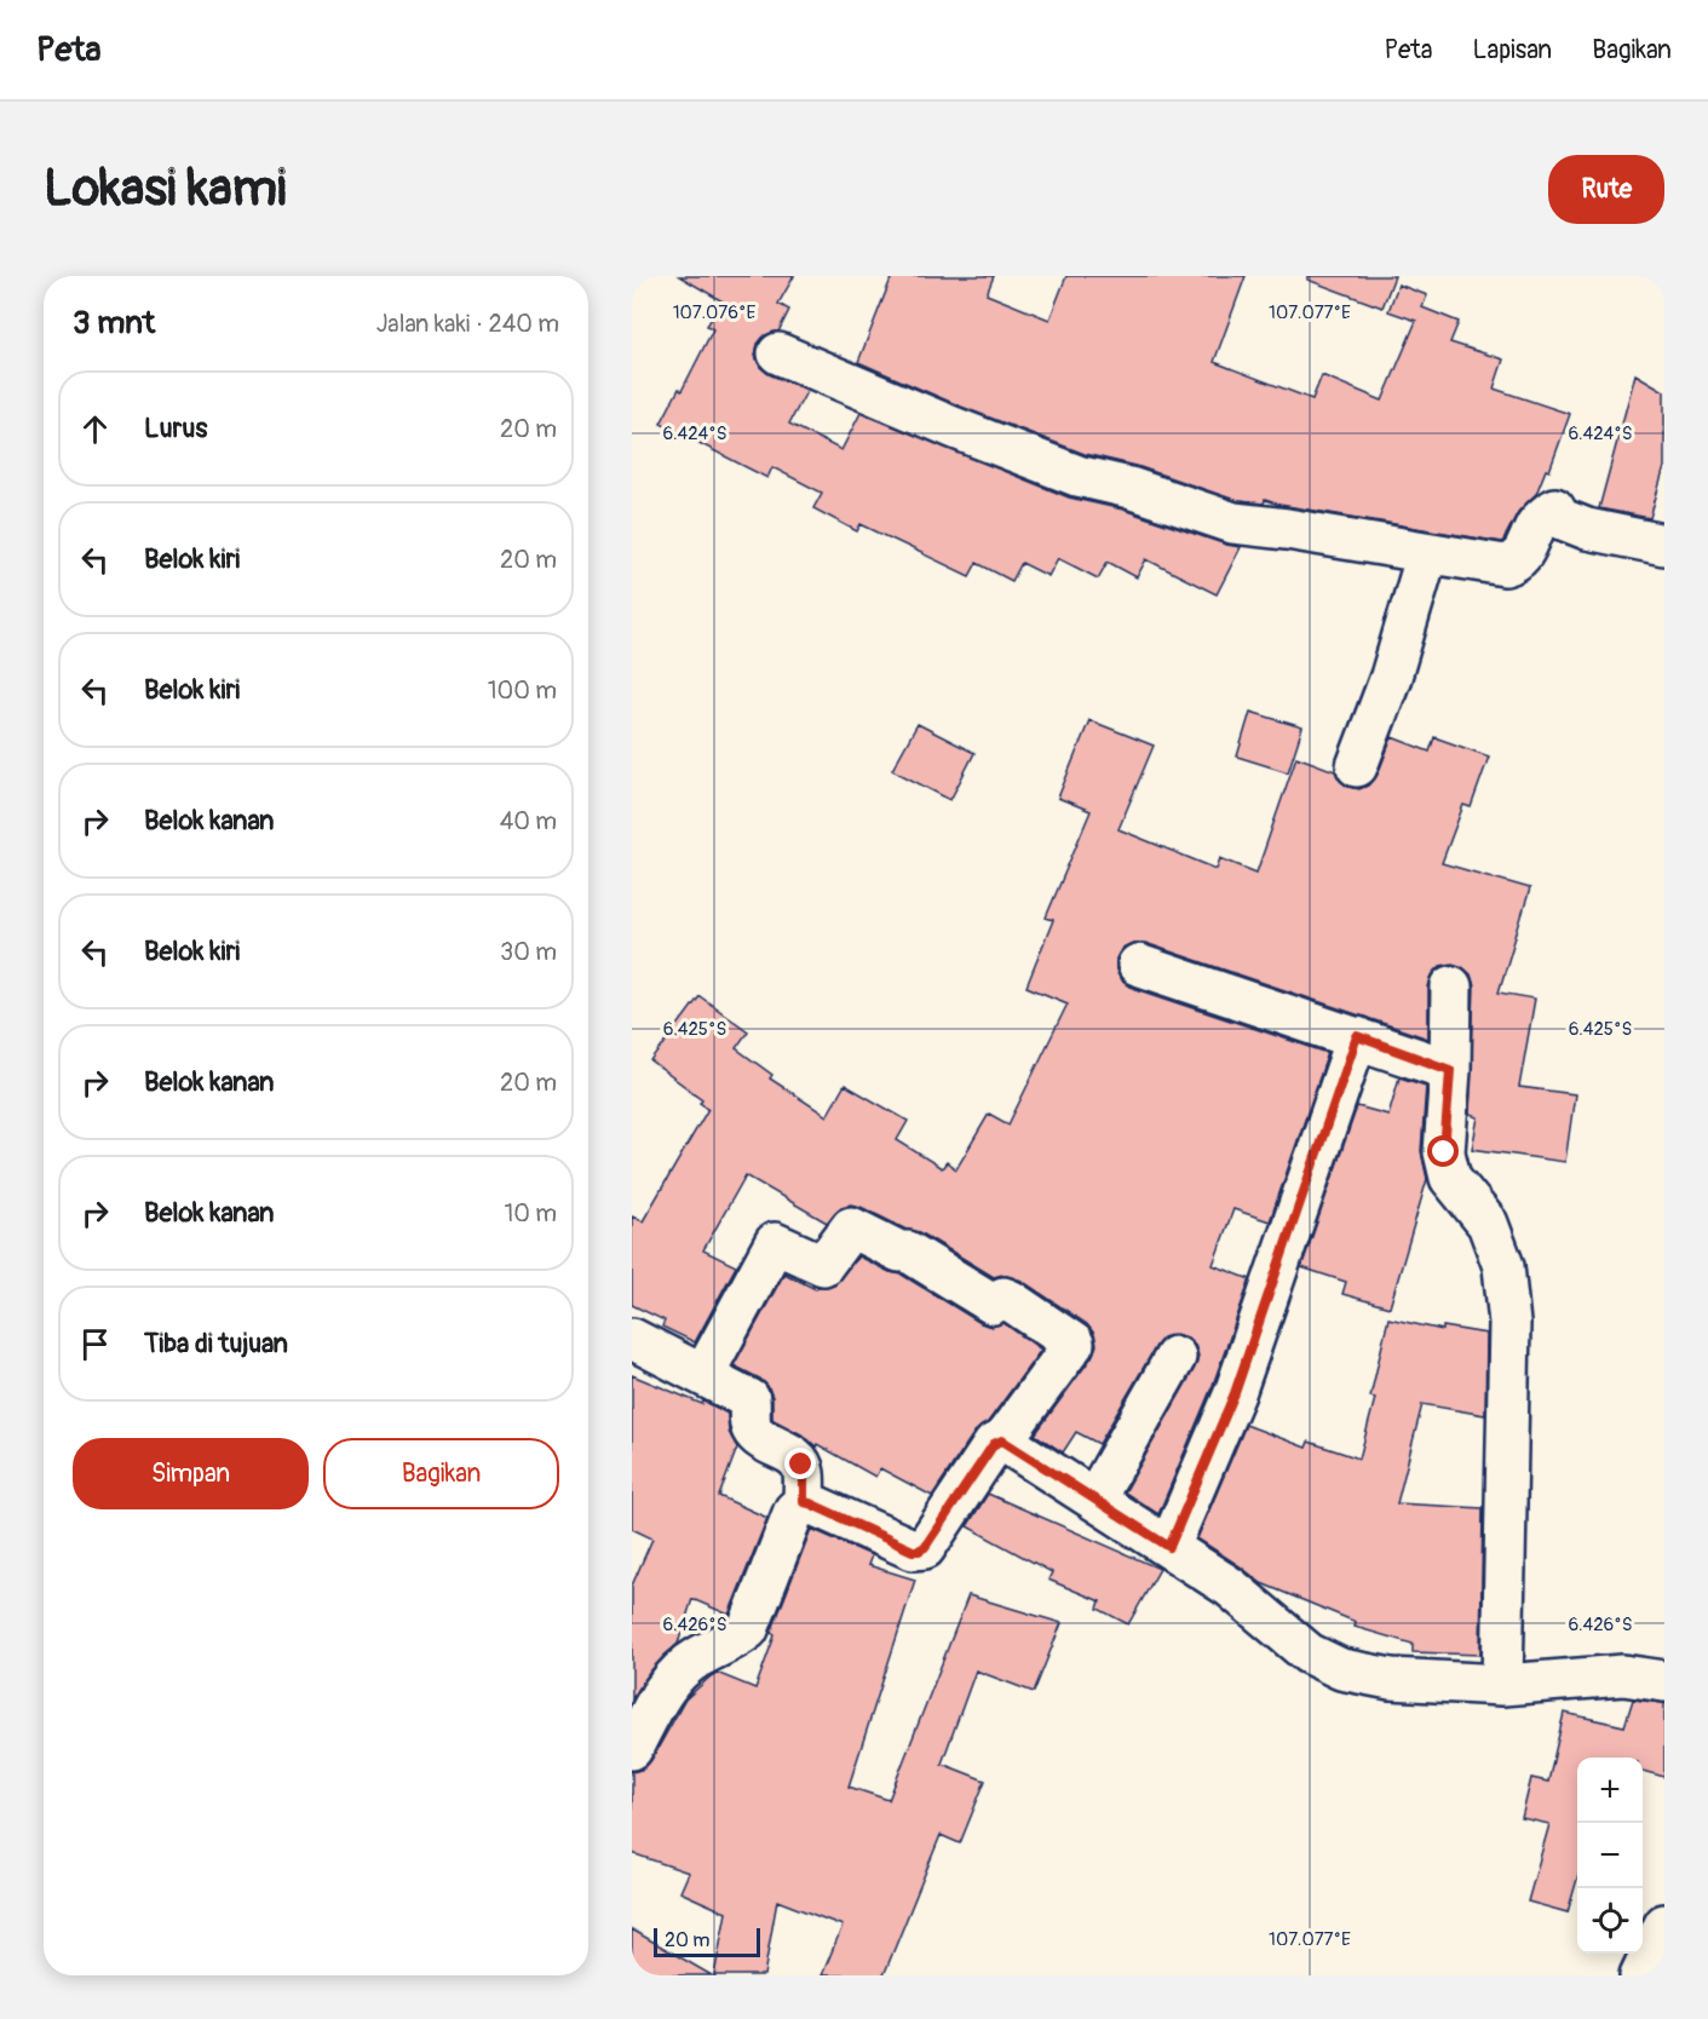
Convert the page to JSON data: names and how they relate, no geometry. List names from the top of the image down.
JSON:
{
  "scale_bar": "20 m",
  "page": {
    "header": "Peta",
    "nav": ["Peta", "Lapisan", "Bagikan"],
    "buttons": [
      "Rute",
      ["Simpan", "Bagikan"]
    ],
    "title": "Lokasi kami",
    "heading": ["3 mnt", "Jalan kaki · 240 m"],
    "list": [
      ["Lurus", "20 m"],
      ["Belok kiri", "20 m"],
      ["Belok kiri", "100 m"],
      ["Belok kanan", "40 m"],
      ["Belok kiri", "30 m"],
      ["Belok kanan", "20 m"],
      ["Belok kanan", "10 m"],
      "Tiba di tujuan"
    ],
    "map_buttons": ["+", "−"],
    "scale": "20 m"
  },
  "coordinates": [
    "107.076°E",
    "107.077°E",
    "6.424°S",
    "6.425°S",
    "6.426°S"
  ]
}
